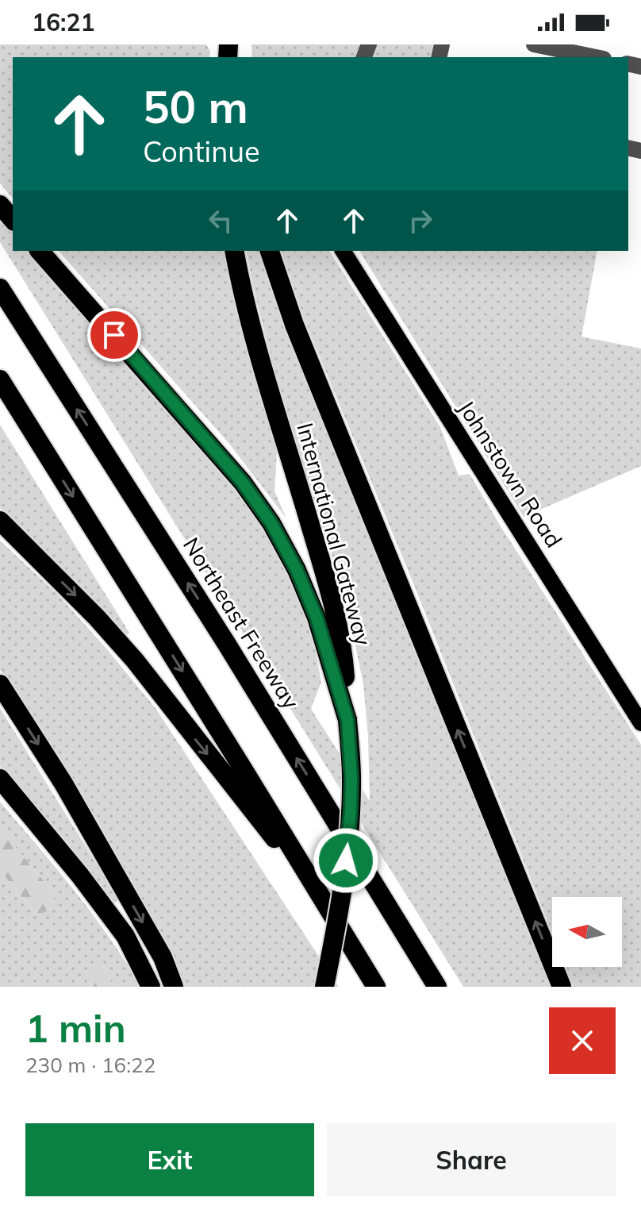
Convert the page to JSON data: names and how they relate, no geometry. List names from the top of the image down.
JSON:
{
  "streets": {
    "highway": ["International Gateway", "Northeast Freeway"],
    "main road": ["Johnstown Road"]
  },
  "north": "left",
  "page": {
    "status": "16:21",
    "turn": ["50 m", "Continue"],
    "heading": ["1 min", "230 m · 16:22"],
    "buttons": ["Exit", "Share"]
  }
}
